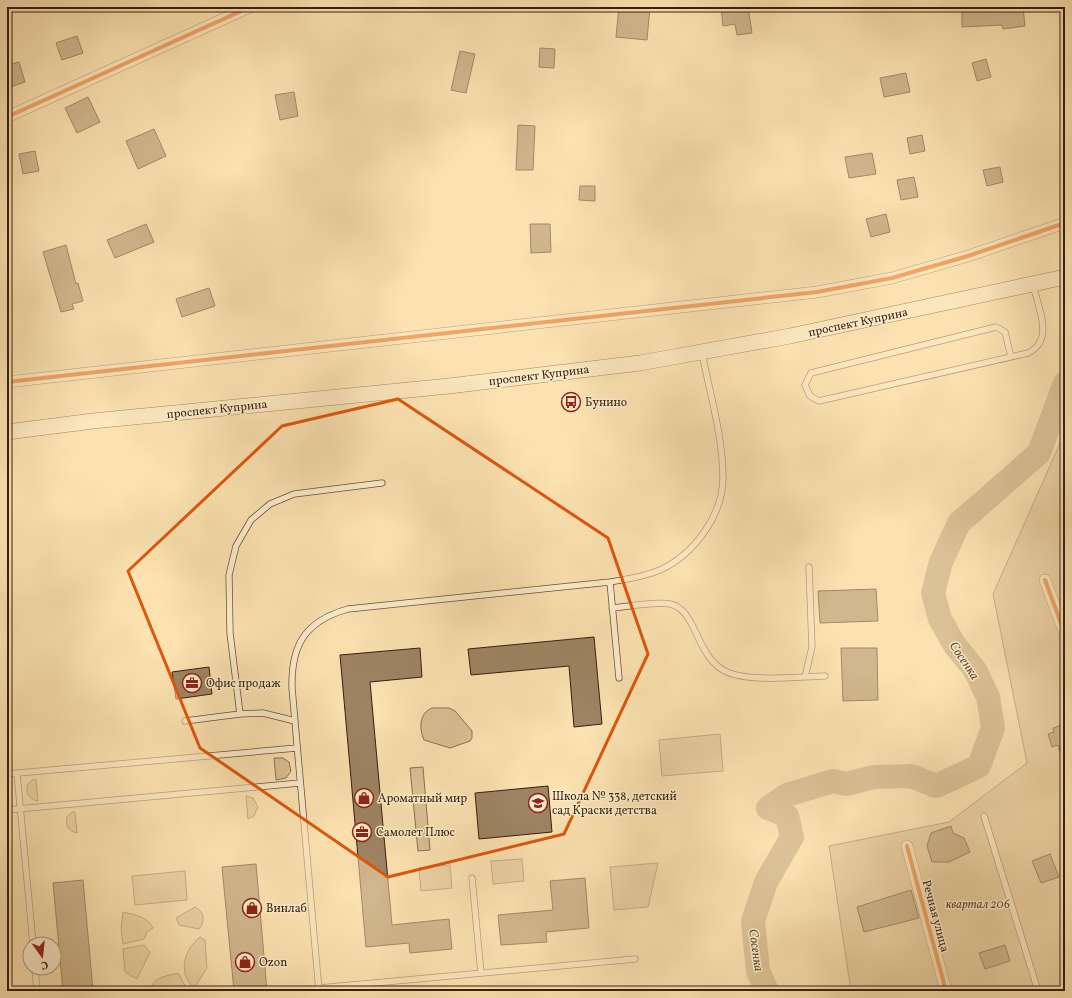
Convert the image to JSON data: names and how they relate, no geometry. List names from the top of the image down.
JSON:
{
  "streets": {
    "main road": ["проспект Куприна"],
    "street": ["Речная улица"]
  },
  "water": ["Сосенка"],
  "parks": ["квартал 206"],
  "places": {
    "bus stop": ["Бунино"],
    "office": ["Офис продаж", "Самолет Плюс"],
    "shop": ["Ароматный мир", "Винлаб", "Ozon"],
    "school or university": ["Школа № 338, детский сад Краски детства"]
  },
  "north": "bottom"
}
